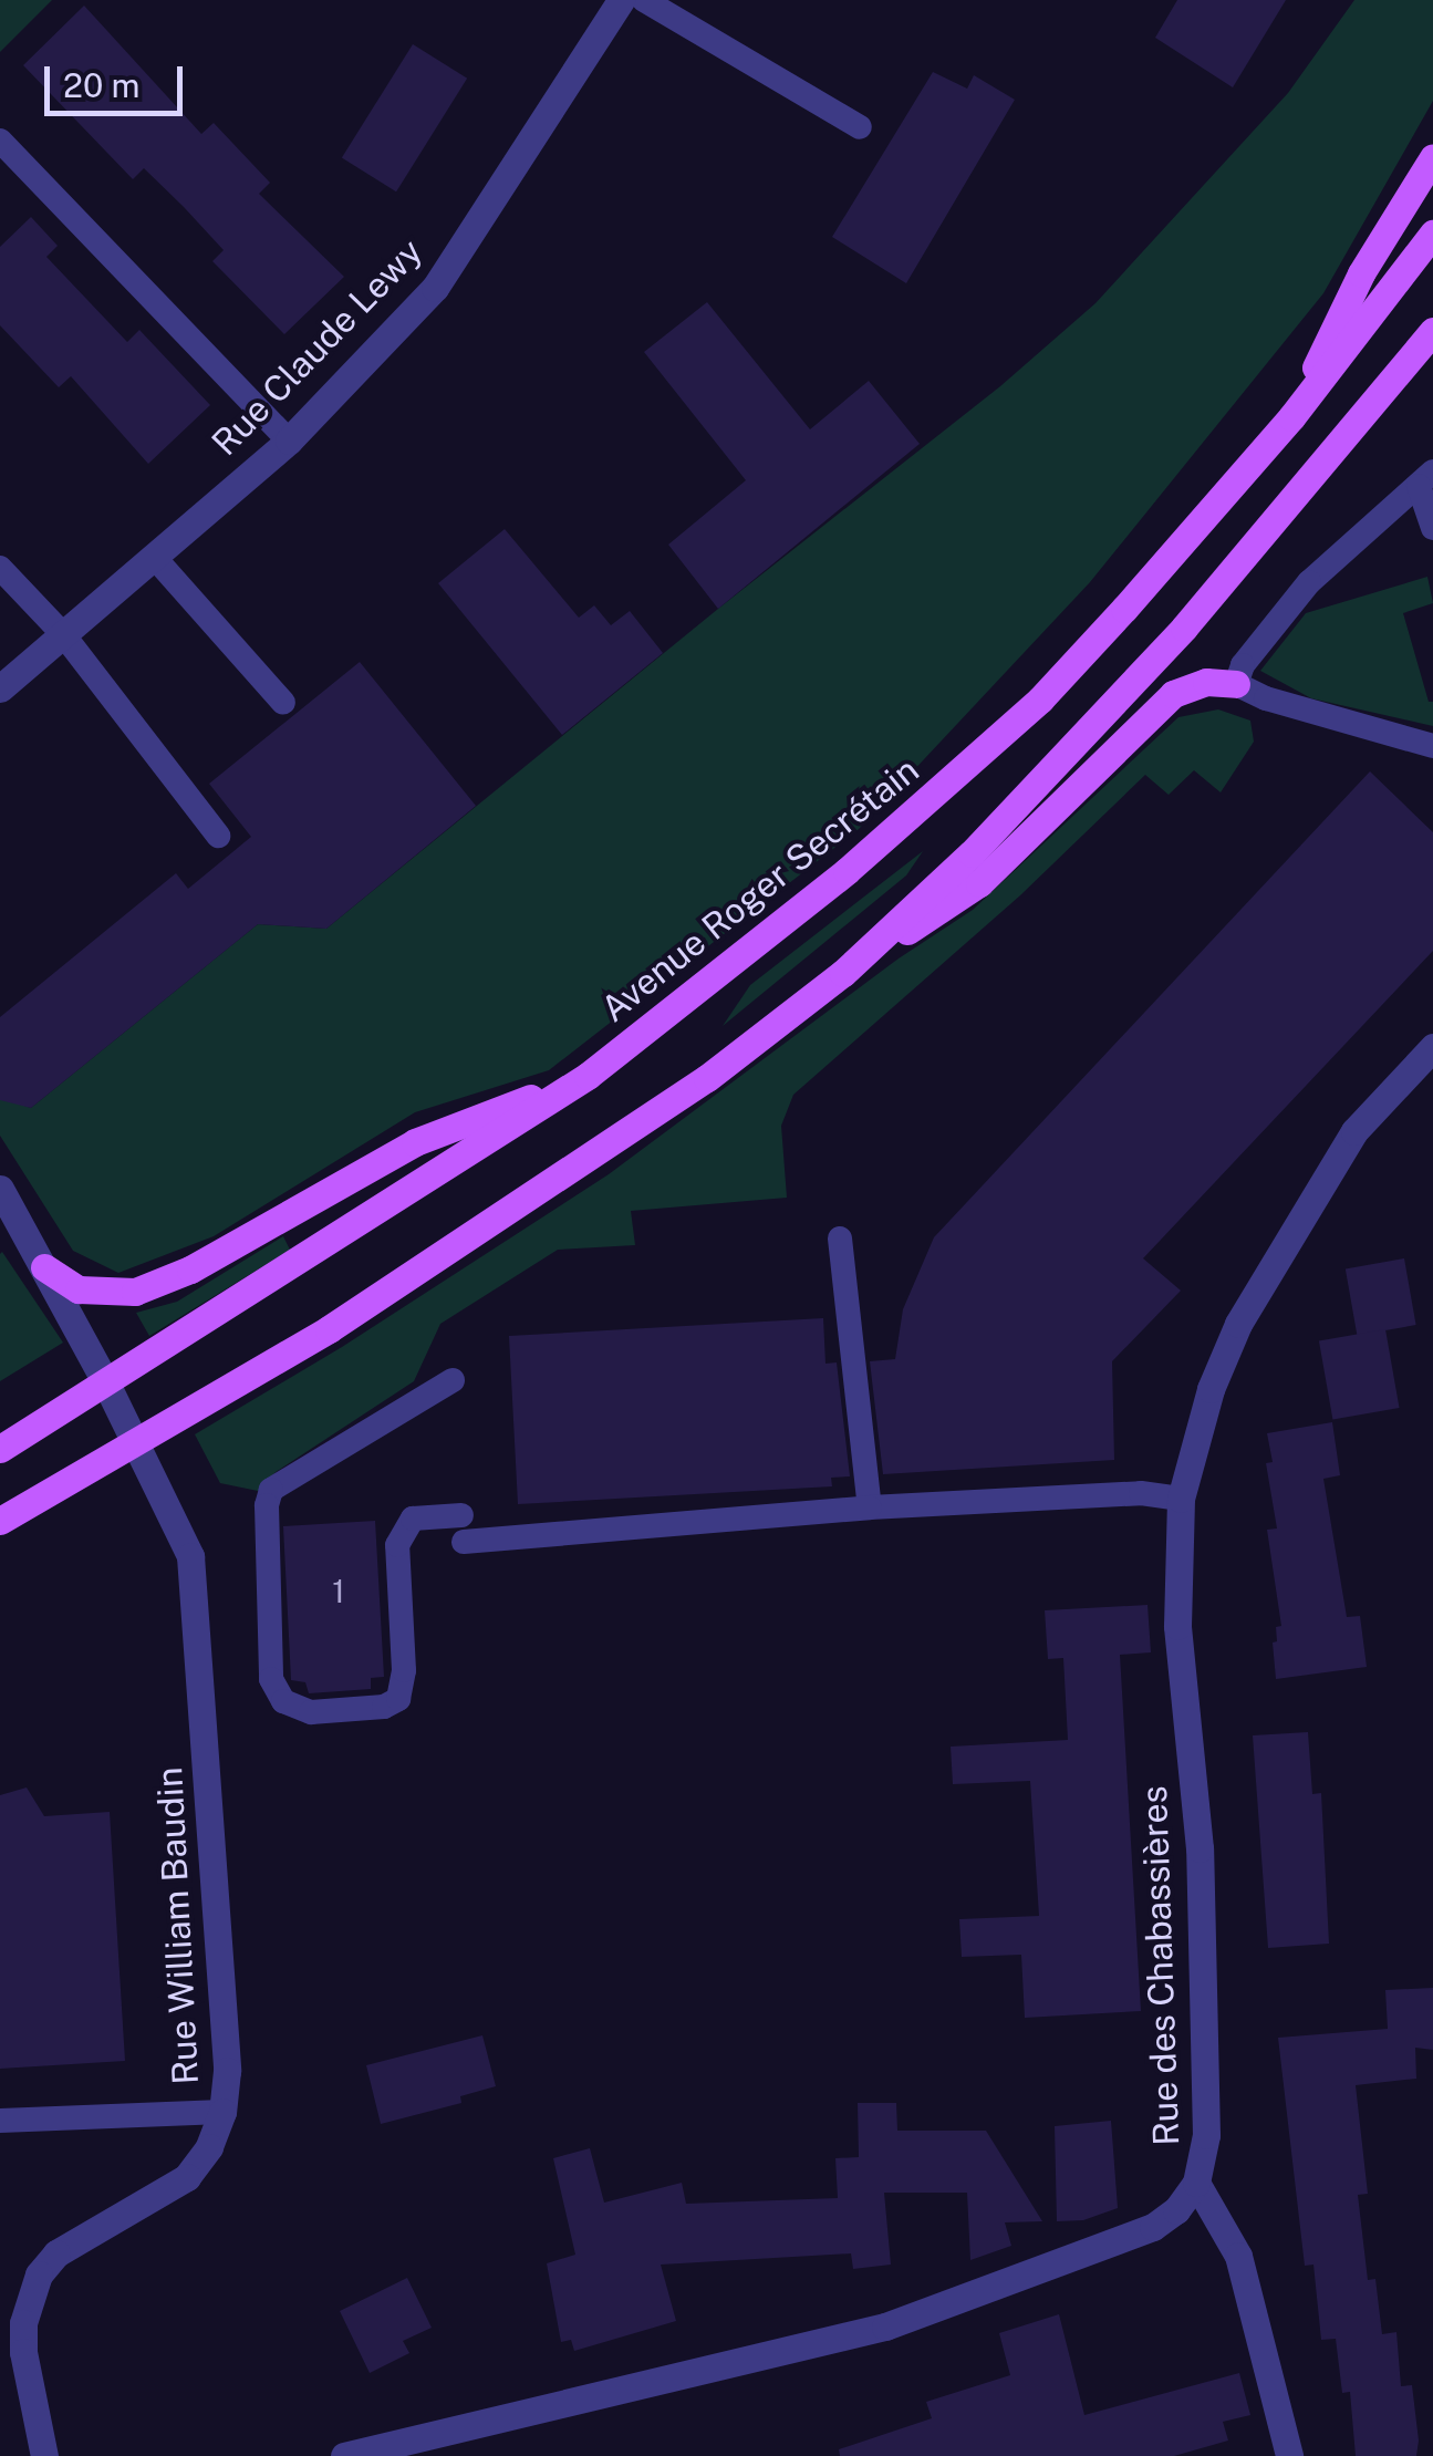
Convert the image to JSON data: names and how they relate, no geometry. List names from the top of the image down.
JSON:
{
  "streets": {
    "main road": ["Avenue Roger Secrétain"],
    "street": ["Rue Claude Lewy", "Rue William Baudin", "Rue des Chabassières"]
  },
  "crossings": [
    ["Avenue Roger Secrétain", "Rue William Baudin"]
  ],
  "house_numbers": ["1"],
  "scale_bar": "20 m"
}
